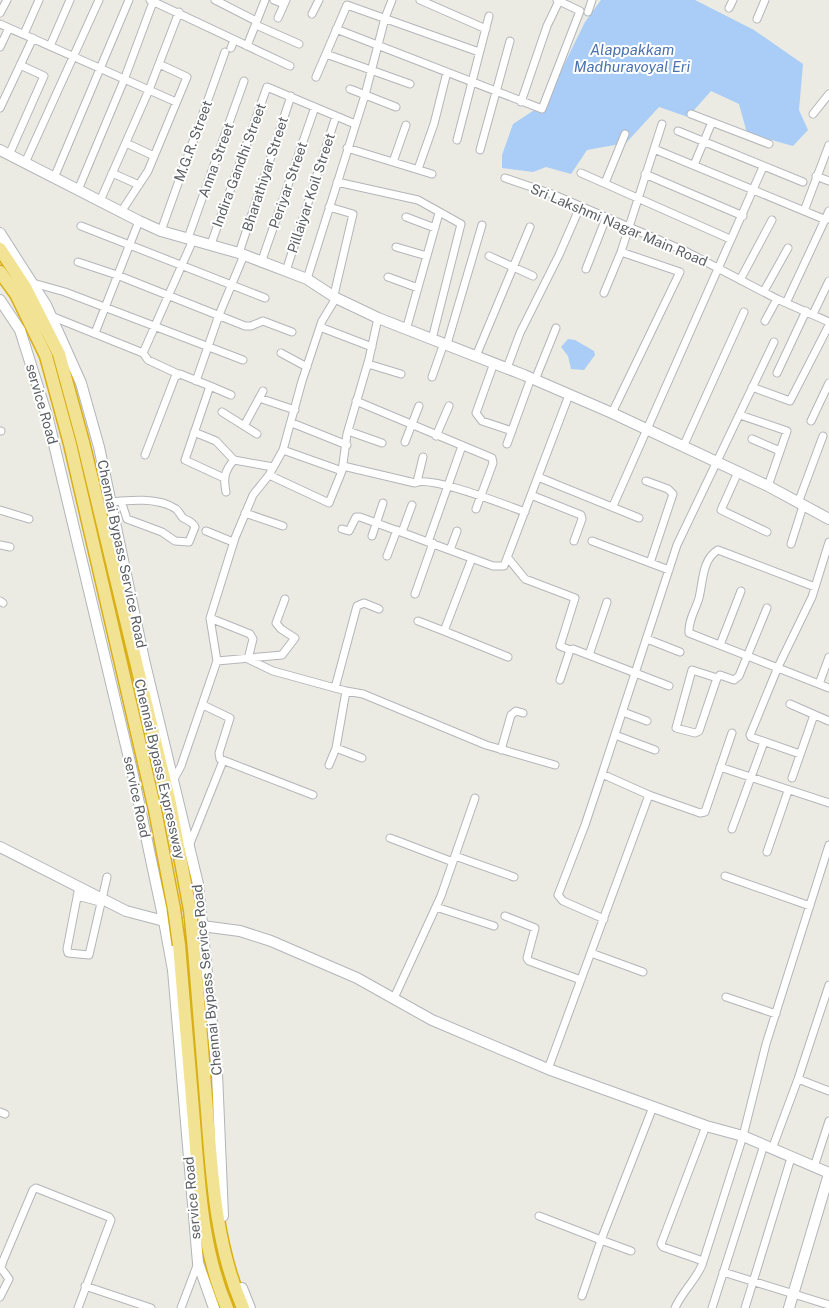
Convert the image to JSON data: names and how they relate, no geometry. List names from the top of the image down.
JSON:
{
  "streets": {
    "highway": ["Chennai Bypass Expressway"],
    "street": [
      "M.G.R. Street",
      "Anna Street",
      "Indira Gandhi Street",
      "Bharathiyar Street",
      "Periyar Street",
      "Pillaiyar Koil Street",
      "Sri Lakshmi Nagar Main Road",
      "service Road",
      "Chennai Bypass Service Road"
    ]
  },
  "crossings": [
    ["Indira Gandhi Street", "Bharathiyar Street"]
  ],
  "water": ["Alappakkam Madhuravoyal Eri"]
}
